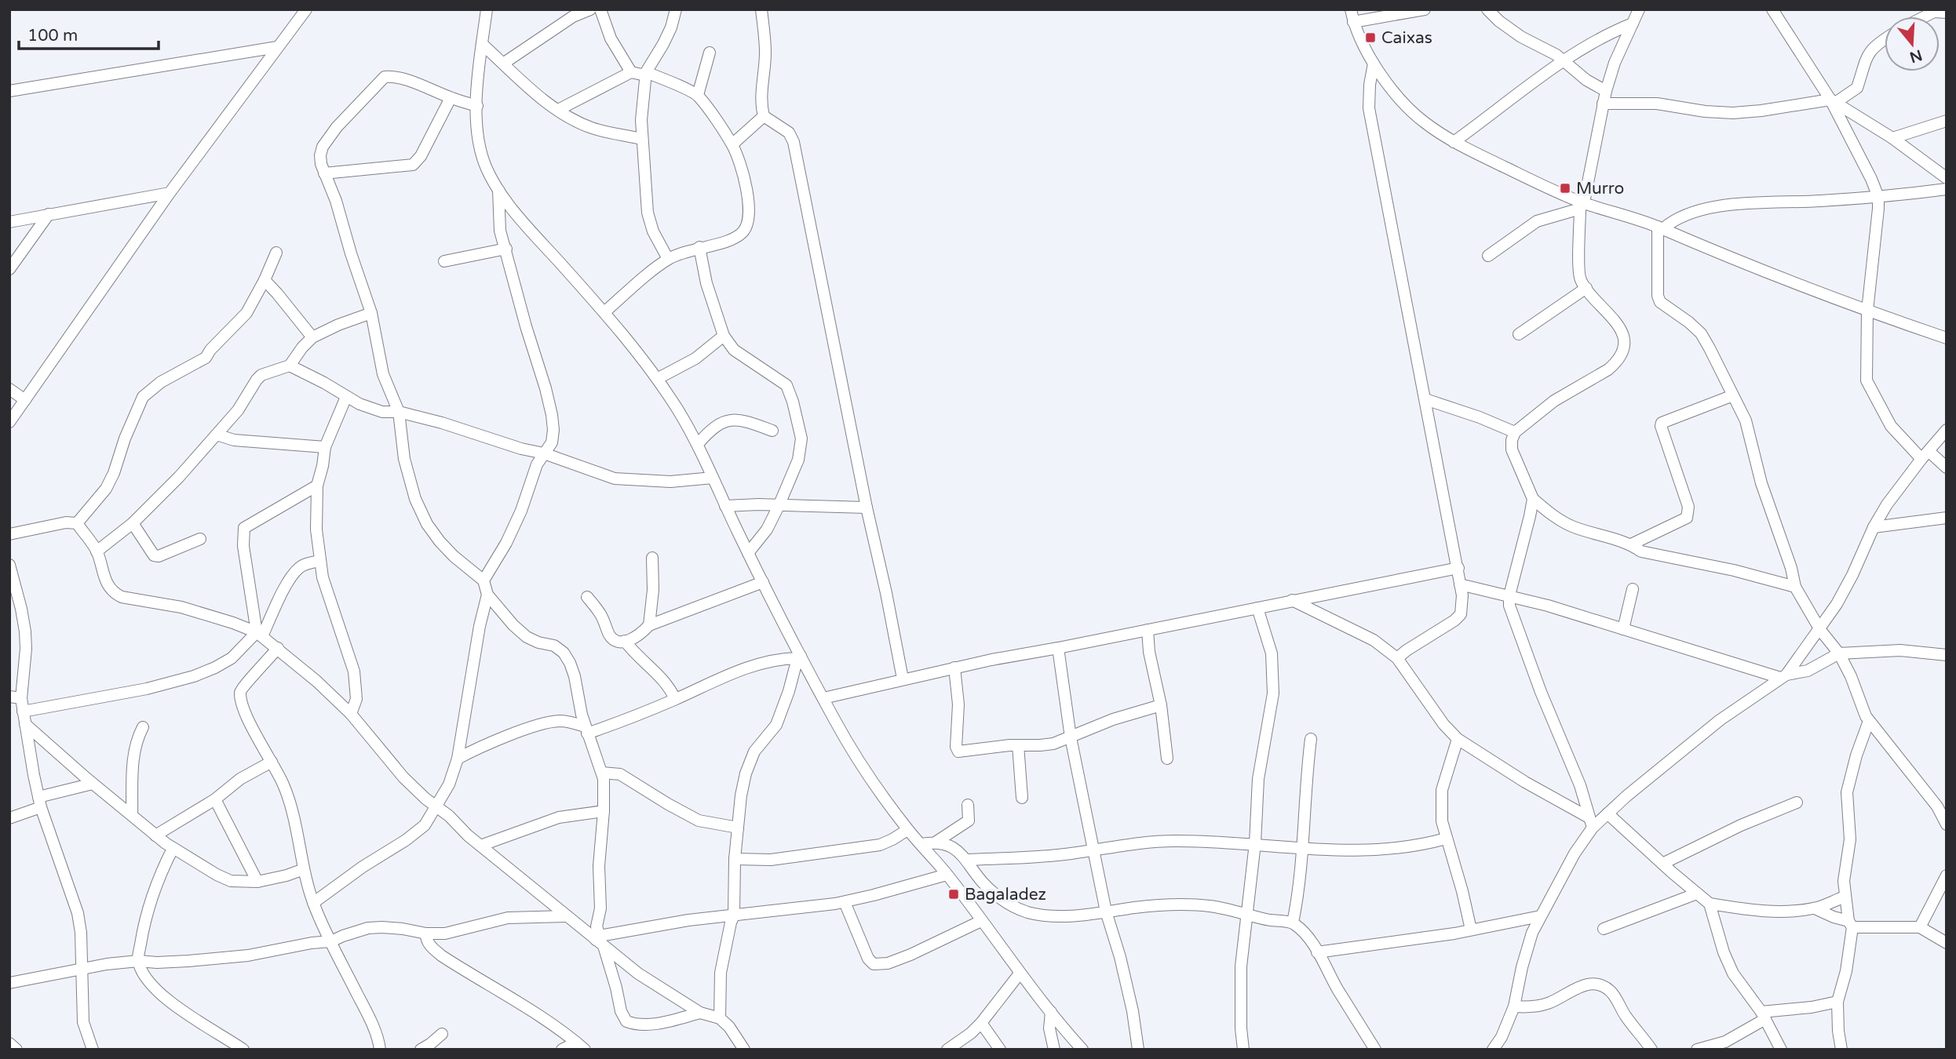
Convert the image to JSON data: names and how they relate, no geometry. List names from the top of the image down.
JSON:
{
  "places": {
    "transit": ["Caixas", "Murro", "Bagaladez"]
  },
  "scale_bar": "100 m",
  "north": "bottom"
}
